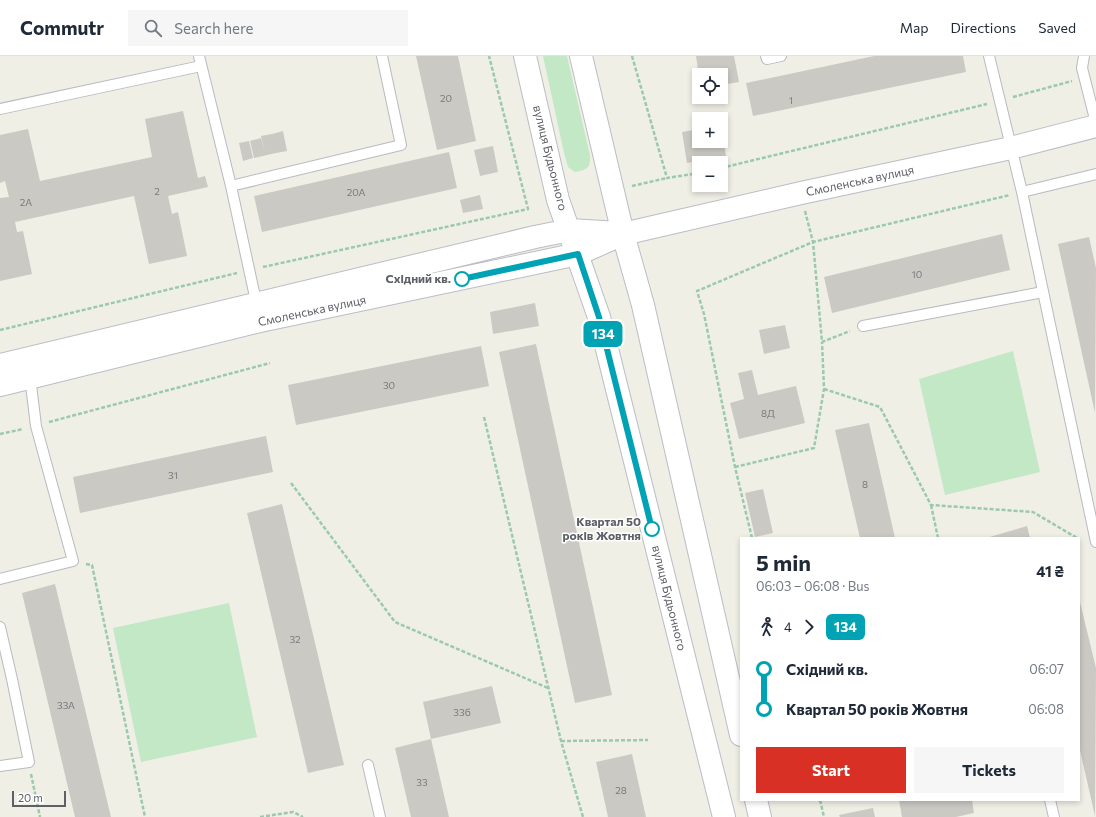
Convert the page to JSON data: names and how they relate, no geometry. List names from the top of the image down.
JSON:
{
  "streets": {
    "street": ["вулиця Будьонного", "Смоленська вулиця"]
  },
  "crossings": [
    ["вулиця Будьонного", "Смоленська вулиця"]
  ],
  "places": ["Східний кв.", "Квартал 50 років Жовтня"],
  "lines": ["bus line 134"],
  "house_numbers": [
    "20",
    "1",
    "2",
    "20А",
    "2А",
    "10",
    "30",
    "8Д",
    "31",
    "8",
    "32",
    "33А",
    "33б",
    "33",
    "28"
  ],
  "scale_bar": "20 m",
  "page": {
    "header": "Commutr",
    "search": "Search here",
    "nav": ["Map", "Directions", "Saved"],
    "on_map": "134",
    "map_buttons": ["+", "−"],
    "heading": ["5 min", "06:03 – 06:08 · Bus", "41 ₴"],
    "legs": ["4", "134"],
    "list": [
      {
        "name": "Східний кв.",
        "value": "06:07"
      },
      {
        "name": "Квартал 50 років Жовтня",
        "value": "06:08"
      }
    ],
    "buttons": ["Start", "Tickets"],
    "scale": "20 m"
  }
}
